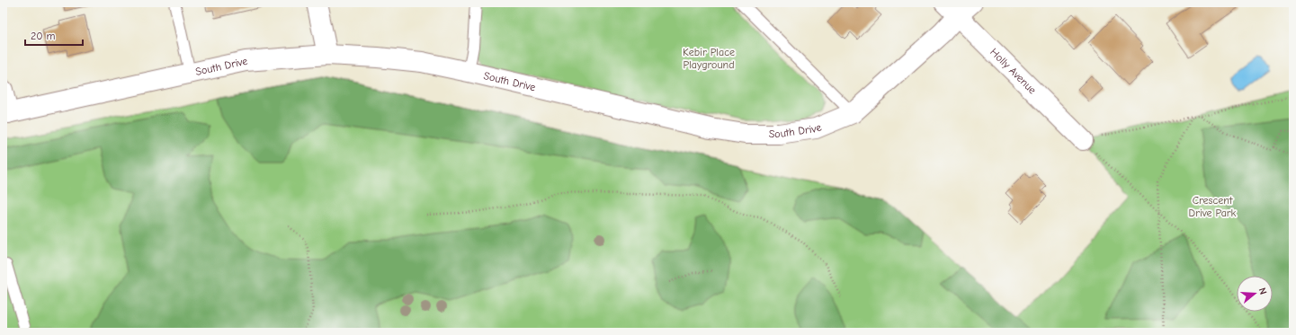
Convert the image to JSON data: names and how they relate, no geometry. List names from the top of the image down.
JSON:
{
  "streets": {
    "street": ["South Drive", "Holly Avenue"]
  },
  "crossings": [
    ["South Drive", "Holly Avenue"]
  ],
  "parks": ["Kebir Place Playground", "Crescent Drive Park"],
  "scale_bar": "20 m",
  "north": "right"
}
